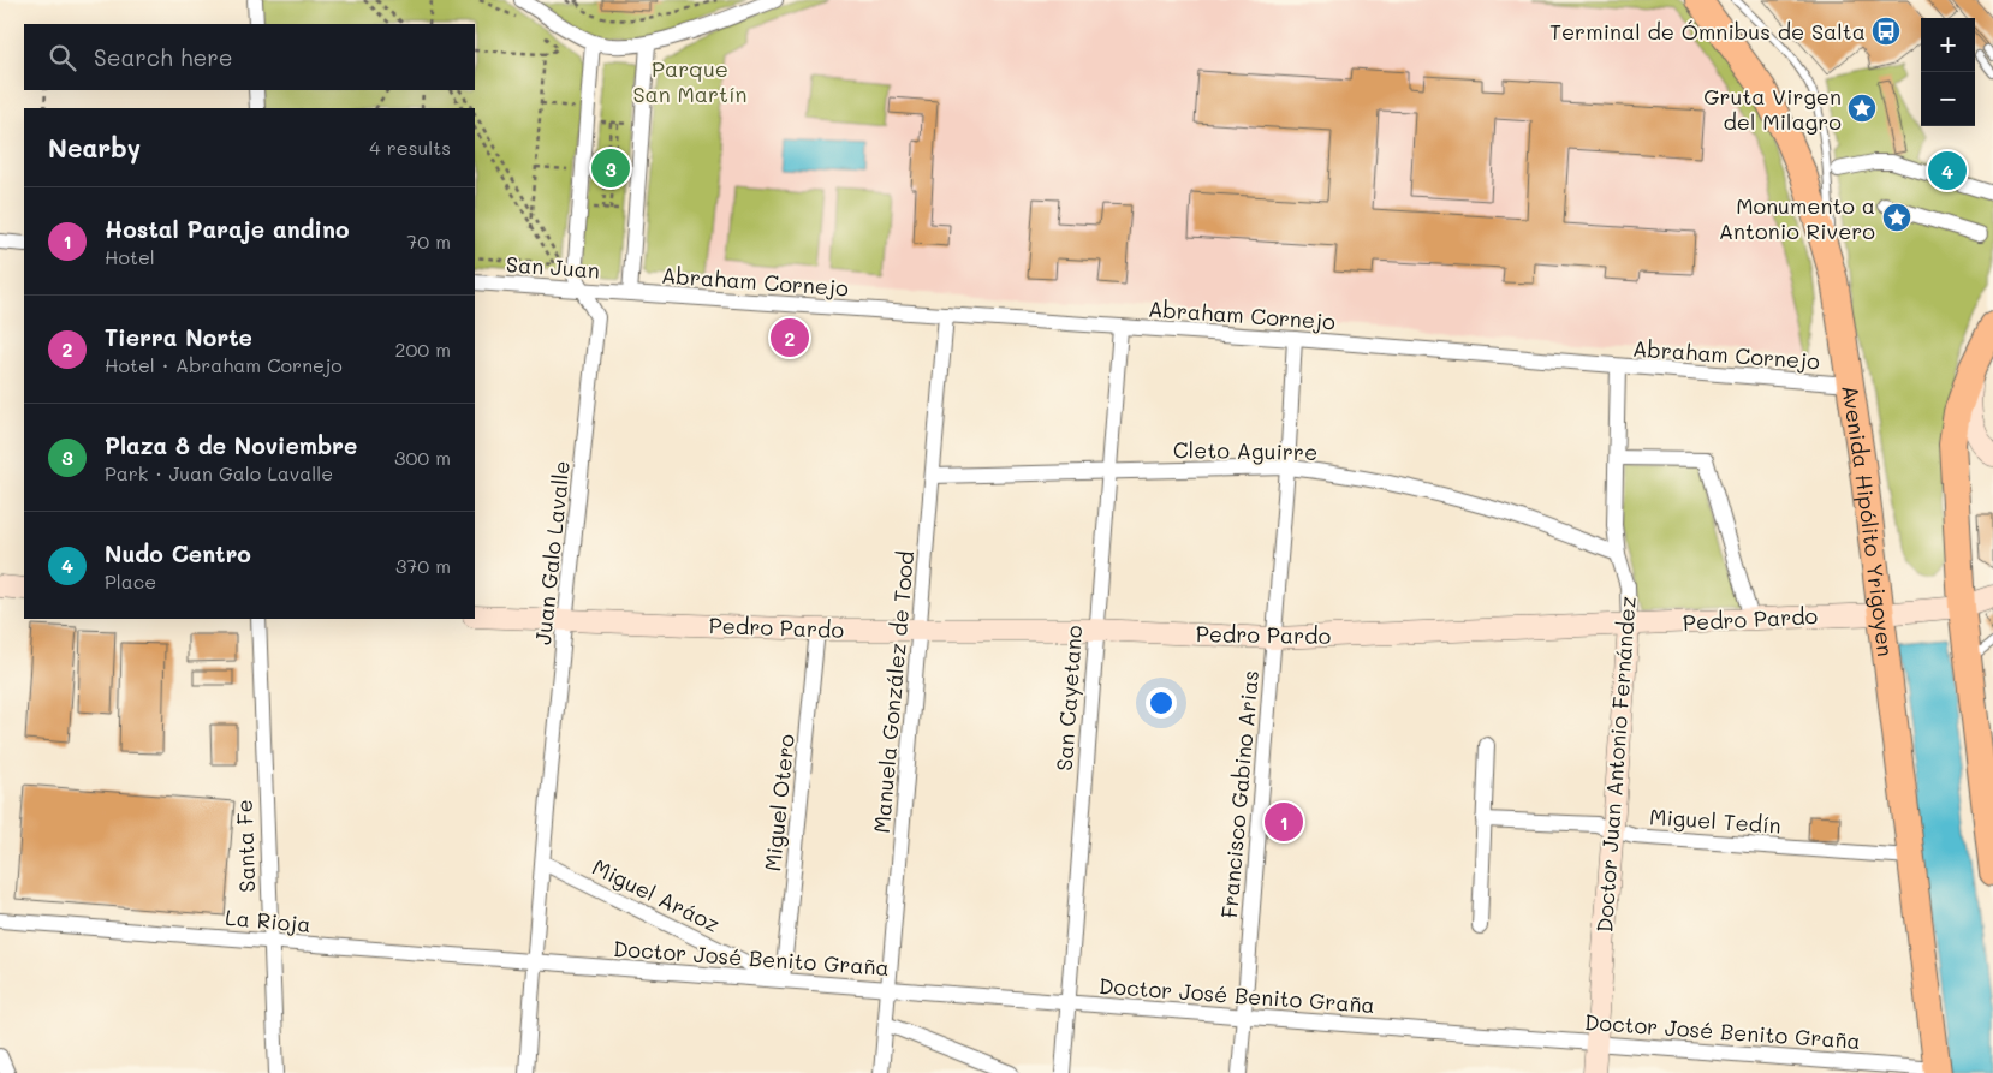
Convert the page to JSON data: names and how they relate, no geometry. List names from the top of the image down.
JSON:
{
  "streets": {
    "highway": ["Avenida Hipólito Yrigoyen"],
    "street": [
      "San Juan",
      "Abraham Cornejo",
      "Cleto Aguirre",
      "Juan Galo Lavalle",
      "Pedro Pardo",
      "Manuela González de Tood",
      "San Cayetano",
      "Doctor Juan Antonio Fernández",
      "Francisco Gabino Arias",
      "Miguel Otero",
      "Miguel Tedín",
      "Santa Fe",
      "Miguel Aráoz",
      "La Rioja",
      "Doctor José Benito Graña"
    ]
  },
  "crossings": [
    ["San Juan", "Abraham Cornejo"],
    ["San Juan", "Juan Galo Lavalle"],
    ["Abraham Cornejo", "Avenida Hipólito Yrigoyen"],
    ["Abraham Cornejo", "Manuela González de Tood"],
    ["Abraham Cornejo", "San Cayetano"],
    ["Abraham Cornejo", "Doctor Juan Antonio Fernández"],
    ["Abraham Cornejo", "Francisco Gabino Arias"],
    ["Cleto Aguirre", "Manuela González de Tood"],
    ["Cleto Aguirre", "San Cayetano"],
    ["Cleto Aguirre", "Doctor Juan Antonio Fernández"],
    ["Cleto Aguirre", "Francisco Gabino Arias"],
    ["Avenida Hipólito Yrigoyen", "Pedro Pardo"],
    ["Avenida Hipólito Yrigoyen", "Miguel Tedín"],
    ["Avenida Hipólito Yrigoyen", "Doctor José Benito Graña"],
    ["Juan Galo Lavalle", "Pedro Pardo"],
    ["Juan Galo Lavalle", "Miguel Aráoz"],
    ["Juan Galo Lavalle", "La Rioja"],
    ["Juan Galo Lavalle", "Doctor José Benito Graña"],
    ["Pedro Pardo", "Manuela González de Tood"],
    ["Pedro Pardo", "San Cayetano"],
    ["Pedro Pardo", "Doctor Juan Antonio Fernández"],
    ["Pedro Pardo", "Francisco Gabino Arias"],
    ["Pedro Pardo", "Miguel Otero"],
    ["Manuela González de Tood", "Doctor José Benito Graña"],
    ["San Cayetano", "Doctor José Benito Graña"],
    ["Doctor Juan Antonio Fernández", "Miguel Tedín"],
    ["Doctor Juan Antonio Fernández", "Doctor José Benito Graña"],
    ["Francisco Gabino Arias", "Doctor José Benito Graña"],
    ["Miguel Otero", "Miguel Aráoz"],
    ["Miguel Otero", "Doctor José Benito Graña"],
    ["Santa Fe", "La Rioja"],
    ["Miguel Aráoz", "Doctor José Benito Graña"],
    ["La Rioja", "Doctor José Benito Graña"]
  ],
  "parks": ["Parque San Martín"],
  "places": {
    "bus stop": ["Terminal de Ómnibus de Salta"],
    "place": ["Gruta Virgen del Milagro", "Monumento a Antonio Rivero"]
  },
  "page": {
    "map_buttons": ["+", "−"],
    "search": "Search here",
    "heading": ["Nearby", "4 results"],
    "pins": [
      "3",
      "4",
      "2",
      "1"
    ],
    "list": [
      {
        "mark": "1",
        "name": "Hostal Paraje andino",
        "note": "Hotel",
        "value": "70 m"
      },
      {
        "mark": "2",
        "name": "Tierra Norte",
        "note": "Hotel · Abraham Cornejo",
        "value": "200 m"
      },
      {
        "mark": "3",
        "name": "Plaza 8 de Noviembre",
        "note": "Park · Juan Galo Lavalle",
        "value": "300 m"
      },
      {
        "mark": "4",
        "name": "Nudo Centro",
        "note": "Place",
        "value": "370 m"
      }
    ]
  }
}
